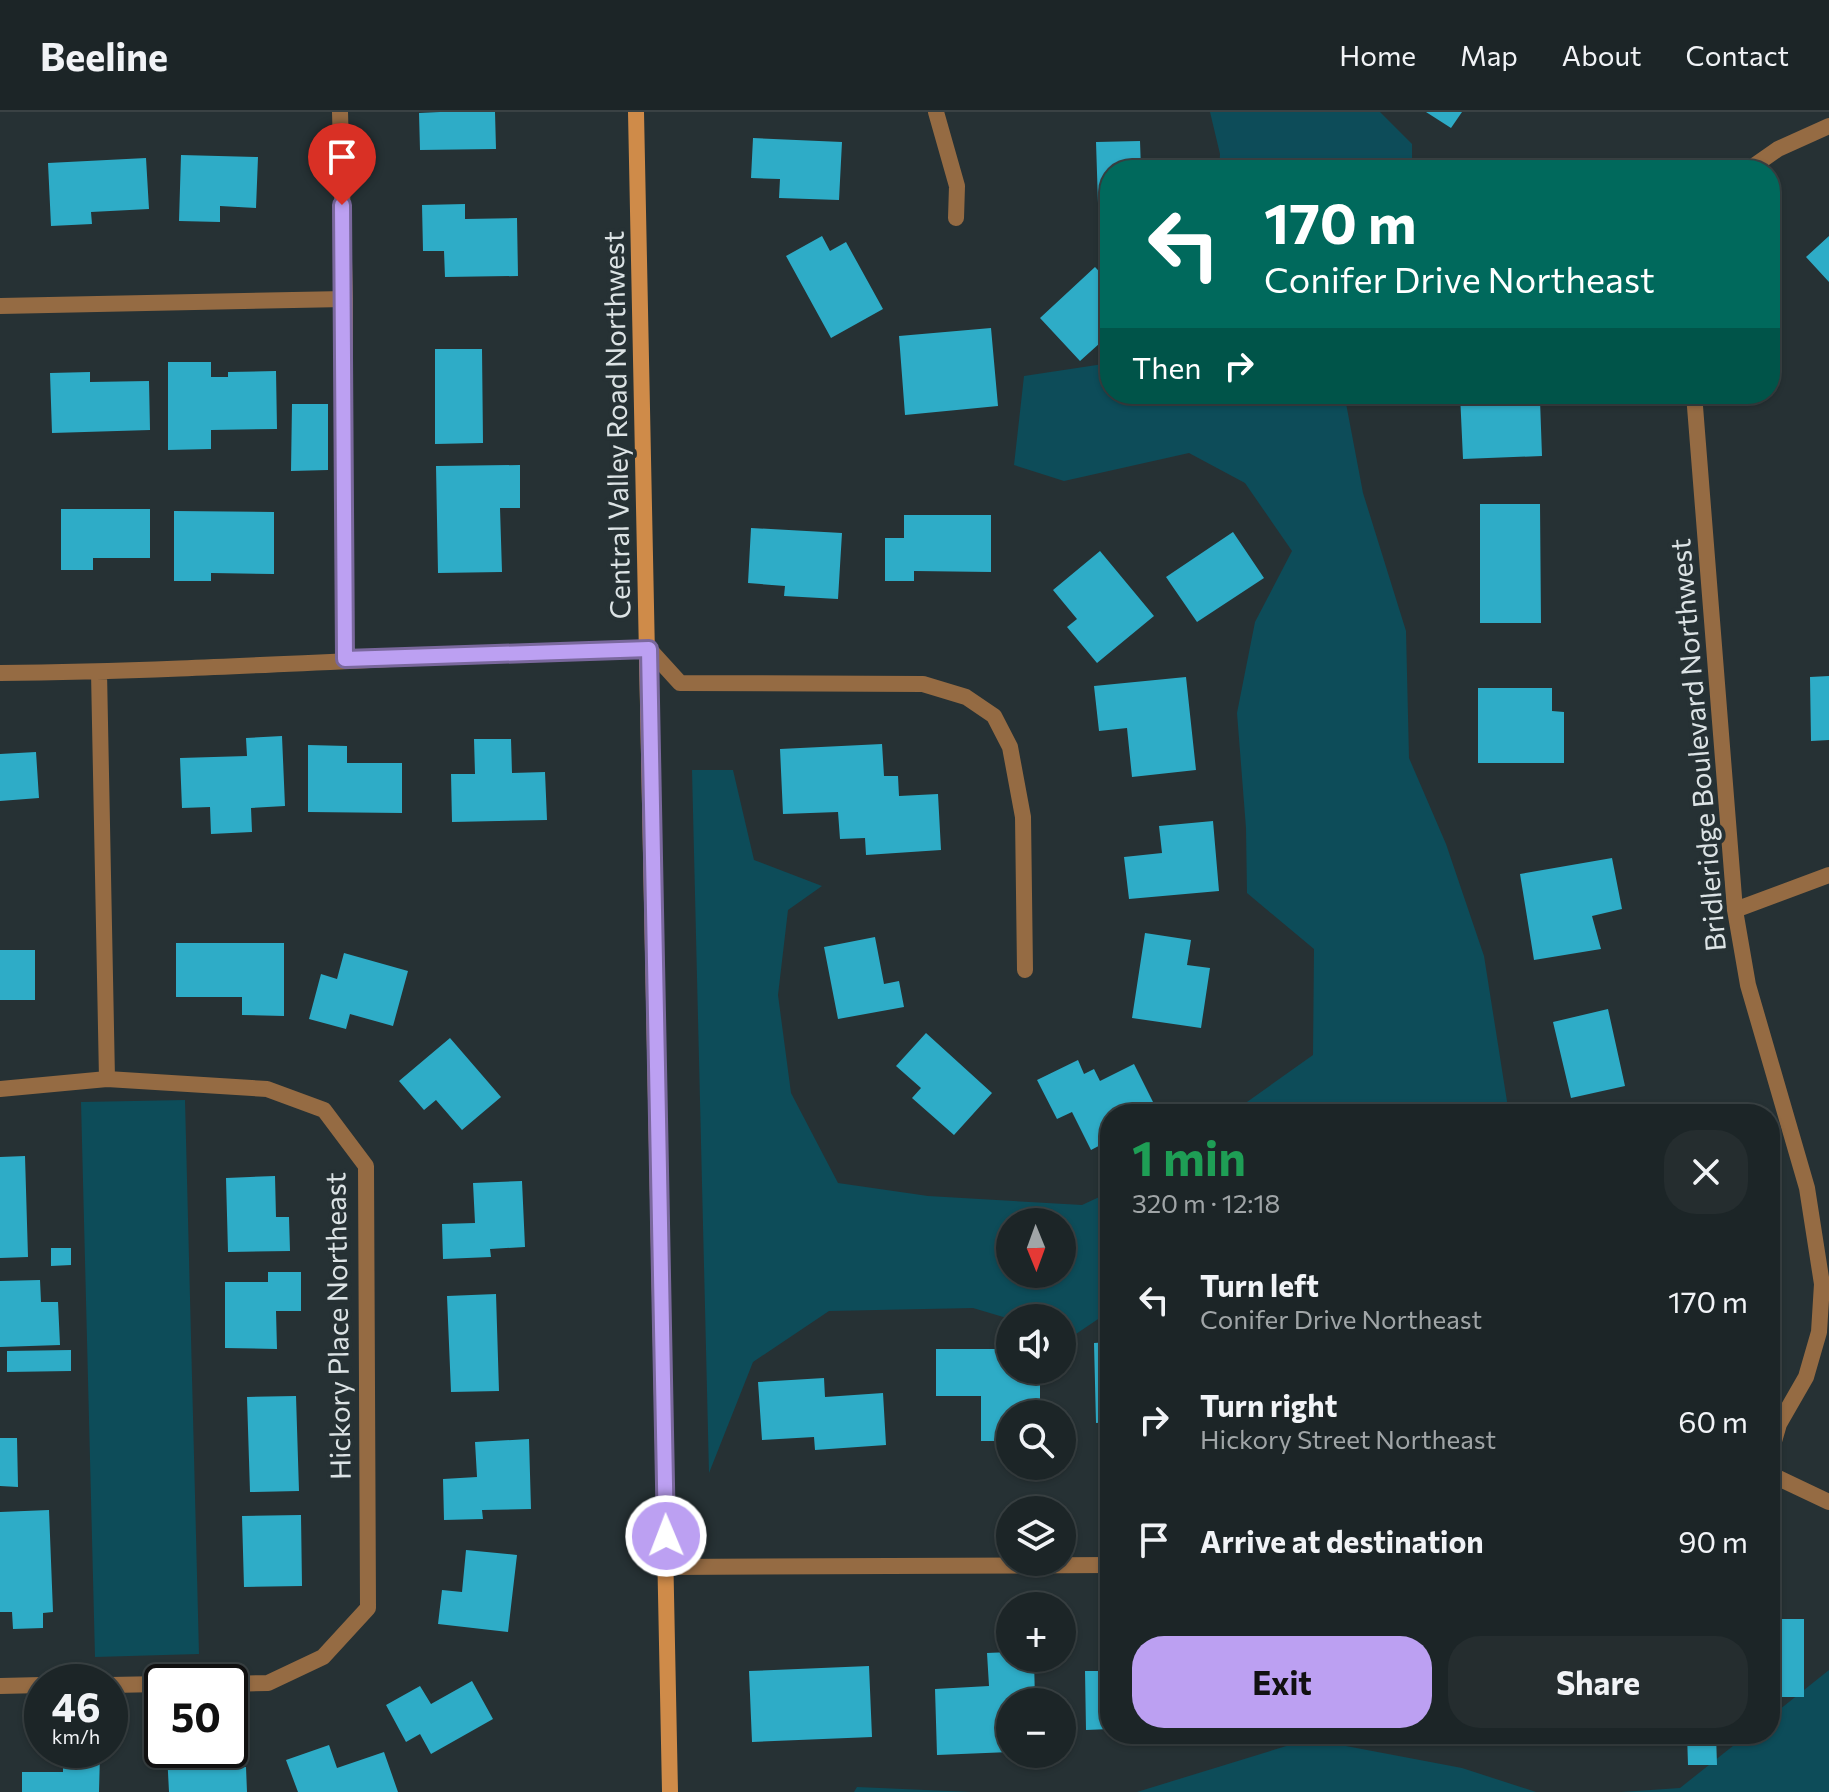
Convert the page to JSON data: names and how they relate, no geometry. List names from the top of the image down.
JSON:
{
  "streets": {
    "main road": ["Central Valley Road Northwest"],
    "street": ["Bridleridge Boulevard Northwest", "Hickory Place Northeast"]
  },
  "north": "bottom",
  "page": {
    "header": "Beeline",
    "nav": [
      "Home",
      "Map",
      "About",
      "Contact"
    ],
    "turn": ["170 m", "Conifer Drive Northeast"],
    "then": "Then",
    "heading": ["1 min", "320 m · 12:18"],
    "map_buttons": ["+", "−"],
    "list": [
      {
        "name": "Turn left",
        "note": "Conifer Drive Northeast",
        "value": "170 m"
      },
      {
        "name": "Turn right",
        "note": "Hickory Street Northeast",
        "value": "60 m"
      },
      {
        "name": "Arrive at destination",
        "value": "90 m"
      }
    ],
    "buttons": ["Exit", "Share"],
    "speed": "46 km/h",
    "limit": "50"
  }
}
